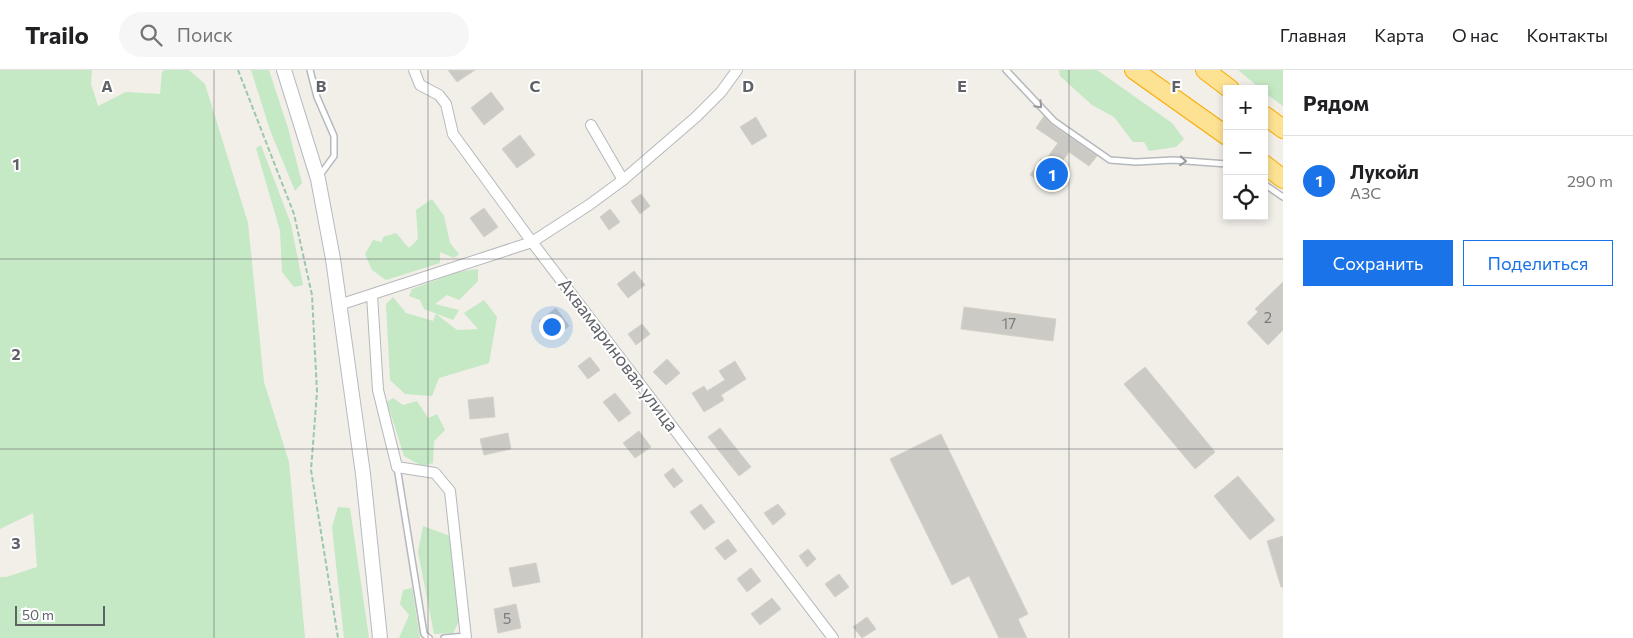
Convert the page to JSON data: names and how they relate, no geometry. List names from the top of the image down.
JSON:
{
  "streets": {
    "street": ["Аквамариновая улица"]
  },
  "house_numbers": ["2", "17", "5"],
  "scale_bar": "50 m",
  "page": {
    "header": "Trailo",
    "search": "Поиск",
    "nav": [
      "Главная",
      "Карта",
      "О нас",
      "Контакты"
    ],
    "heading": "Рядом",
    "map_buttons": ["+", "−"],
    "list": [
      {
        "mark": "1",
        "name": "Лукойл",
        "note": "АЗС",
        "value": "290 m"
      }
    ],
    "pins": "1",
    "buttons": ["Сохранить", "Поделиться"],
    "scale": "50 m"
  },
  "grid": {
    "columns": [
      "A",
      "B",
      "C",
      "D",
      "E",
      "F"
    ],
    "rows": ["1", "2", "3"]
  }
}
